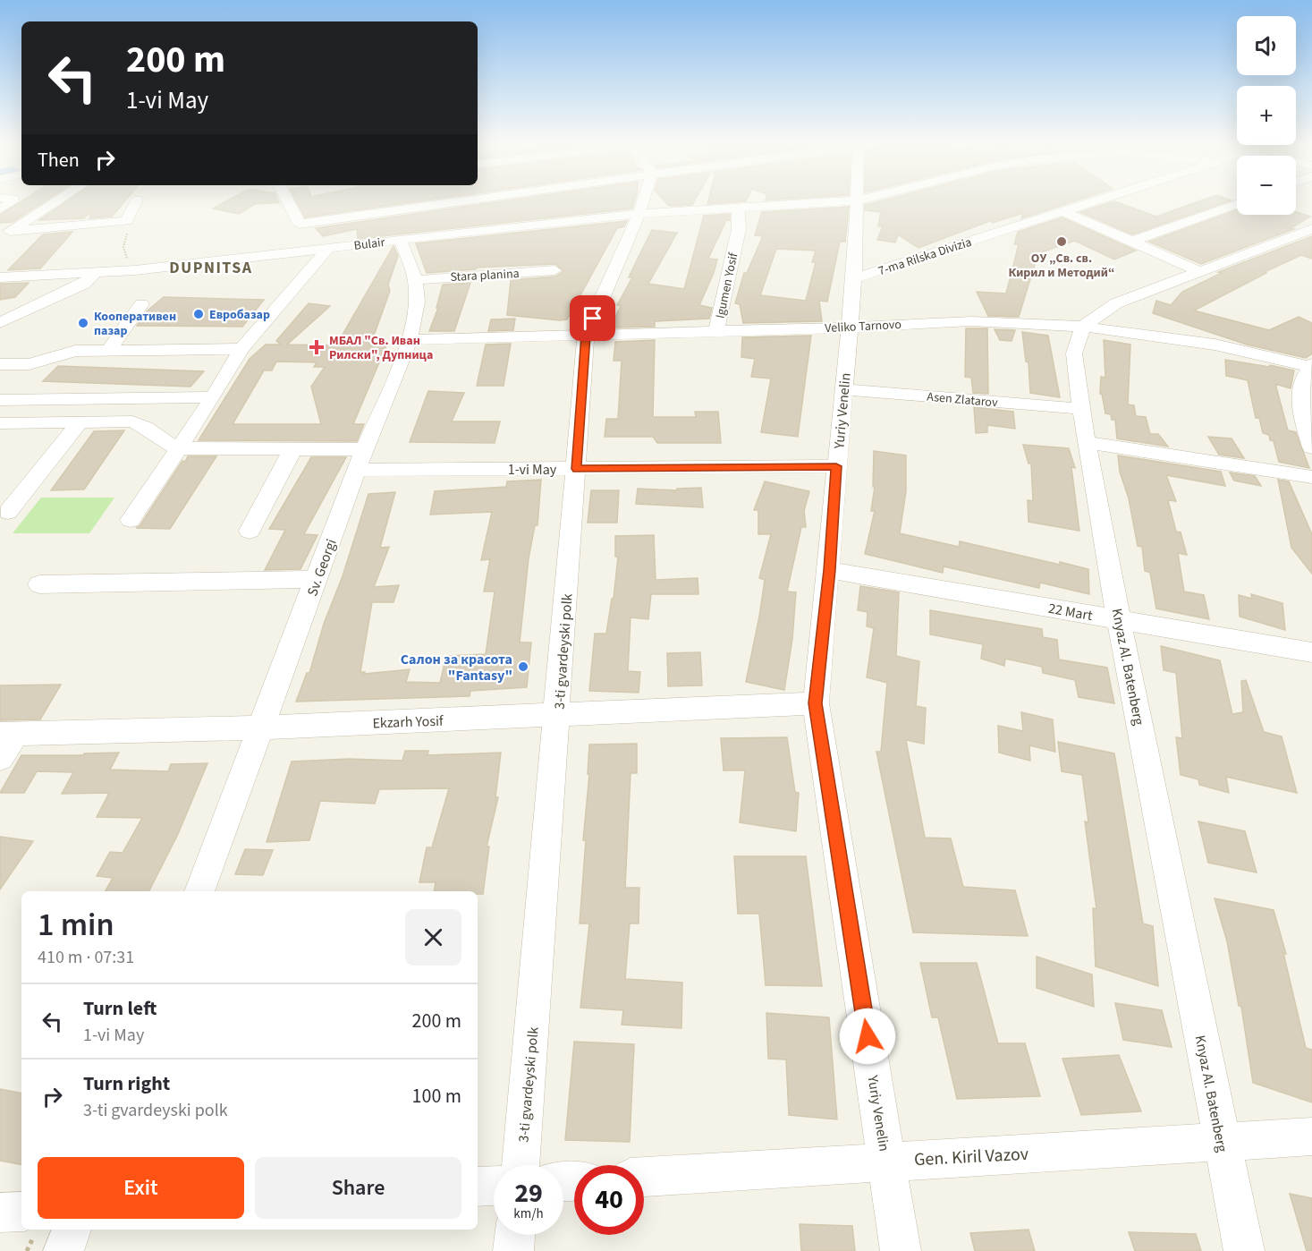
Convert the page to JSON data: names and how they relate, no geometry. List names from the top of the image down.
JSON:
{
  "streets": {
    "street": [
      "Bulair",
      "7-ma Rilska Divizia",
      "Stara planina",
      "Igumen Yosif",
      "Veliko Tarnovo",
      "Asen Zlatarov",
      "Yuriy Venelin",
      "1-vi May",
      "Sv. Georgi",
      "22 Mart",
      "3-ti gvardeyski polk",
      "Knyaz Al. Batenberg",
      "Ekzarh Yosif",
      "Gen. Kiril Vazov"
    ]
  },
  "crossings": [
    ["Bulair", "Igumen Yosif"],
    ["Bulair", "Sv. Georgi"],
    ["Bulair", "3-ti gvardeyski polk"],
    ["7-ma Rilska Divizia", "Yuriy Venelin"],
    ["Stara planina", "Sv. Georgi"],
    ["Igumen Yosif", "Veliko Tarnovo"],
    ["Veliko Tarnovo", "Yuriy Venelin"],
    ["Veliko Tarnovo", "Sv. Georgi"],
    ["Veliko Tarnovo", "3-ti gvardeyski polk"],
    ["Veliko Tarnovo", "Knyaz Al. Batenberg"],
    ["Asen Zlatarov", "Yuriy Venelin"],
    ["Asen Zlatarov", "Knyaz Al. Batenberg"],
    ["Yuriy Venelin", "1-vi May"],
    ["Yuriy Venelin", "22 Mart"],
    ["Yuriy Venelin", "Ekzarh Yosif"],
    ["Yuriy Venelin", "Gen. Kiril Vazov"],
    ["1-vi May", "Sv. Georgi"],
    ["1-vi May", "3-ti gvardeyski polk"],
    ["Sv. Georgi", "Ekzarh Yosif"],
    ["22 Mart", "Knyaz Al. Batenberg"],
    ["3-ti gvardeyski polk", "Ekzarh Yosif"],
    ["Knyaz Al. Batenberg", "Gen. Kiril Vazov"]
  ],
  "districts": ["DUPNITSA"],
  "places": {
    "other": [
      "ОУ „Св. св. Кирил и Методий“",
      "Евробазар",
      "Кооперативен пазар",
      "Салон за красота \"Fantasy\""
    ],
    "health": ["МБАЛ \"Св. Иван Рилски\", Дупница"]
  },
  "page": {
    "map_buttons": ["+", "−"],
    "turn": ["200 m", "1-vi May"],
    "then": "Then",
    "heading": ["1 min", "410 m · 07:31"],
    "list": [
      {
        "name": "Turn left",
        "note": "1-vi May",
        "value": "200 m"
      },
      {
        "name": "Turn right",
        "note": "3-ti gvardeyski polk",
        "value": "100 m"
      }
    ],
    "buttons": ["Exit", "Share"],
    "speed": "29 km/h",
    "limit": "40"
  }
}
